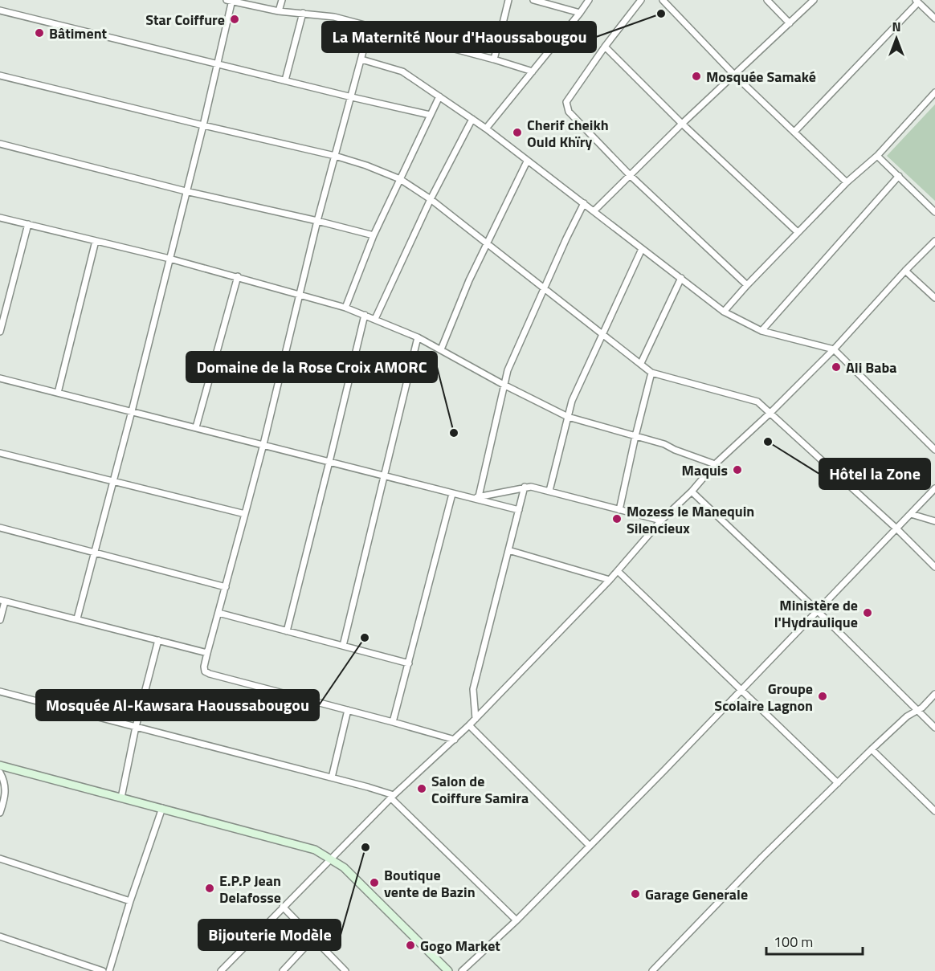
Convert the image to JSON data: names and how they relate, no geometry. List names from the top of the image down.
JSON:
{
  "places": [
    "La Maternité Nour d'Haoussabougou",
    "Star Coiffure",
    "Bâtiment",
    "Mosquée Samaké",
    "Cherif cheikh Ould Khïry",
    "Ali Baba",
    "Domaine de la Rose Croix AMORC",
    "Hôtel la Zone",
    "Maquis",
    "Mozess le Manequin Silencieux",
    "Ministère de l'Hydraulique",
    "Mosquée Al-Kawsara Haoussabougou",
    "Groupe Scolaire Lagnon",
    "Salon de Coiffure Samira",
    "Bijouterie Modèle",
    "Boutique vente de Bazin",
    "E.P.P Jean Delafosse",
    "Garage Generale",
    "Gogo Market"
  ],
  "scale_bar": "100 m",
  "north": "top"
}
